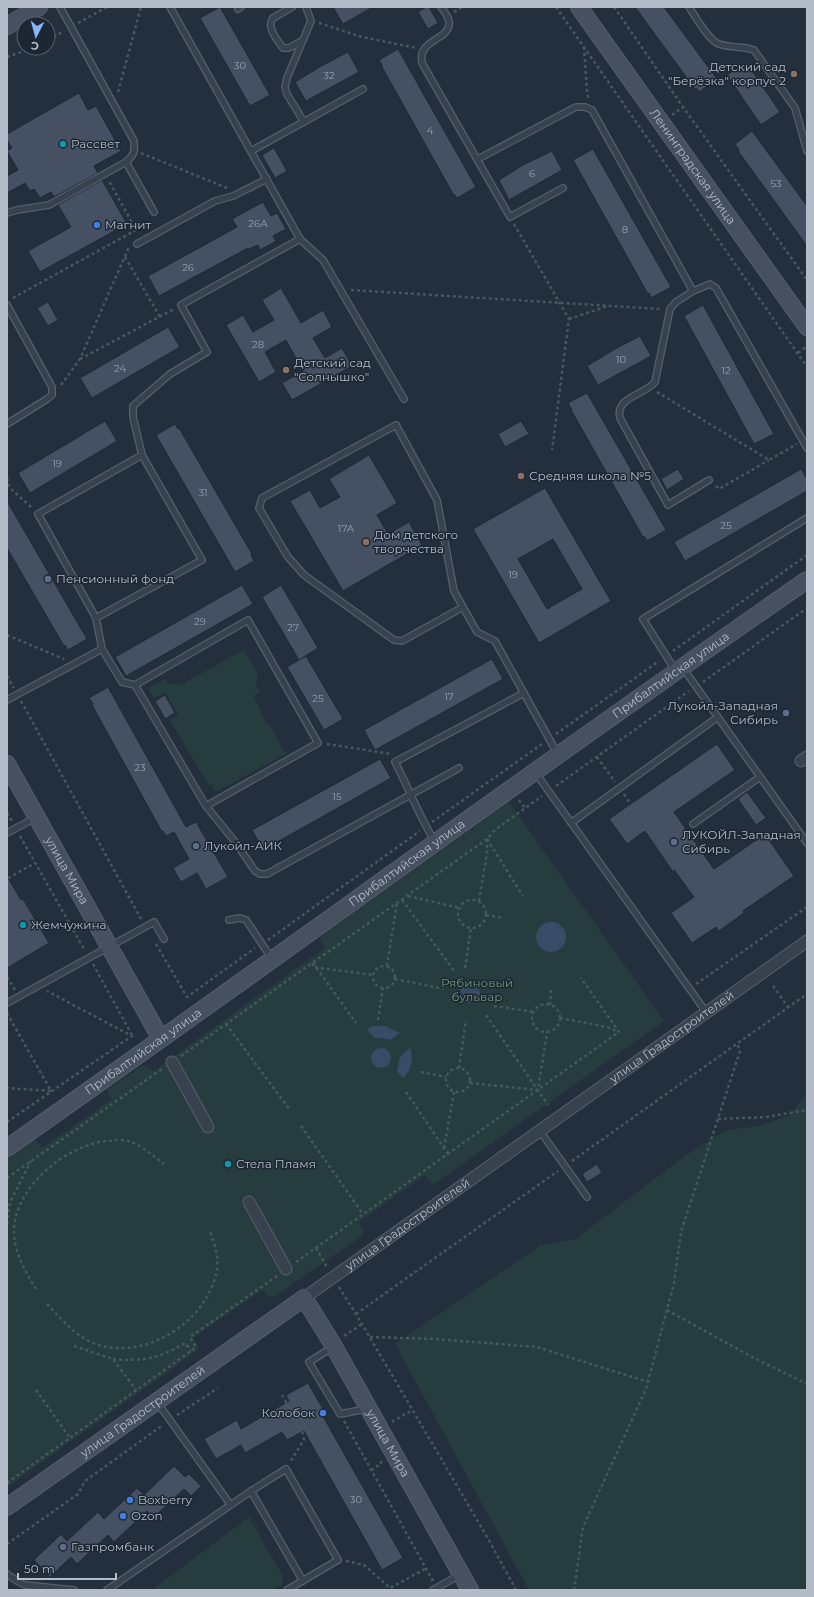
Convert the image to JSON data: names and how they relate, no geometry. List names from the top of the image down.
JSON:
{
  "streets": {
    "street": [
      "Ленинградская улица",
      "Прибалтийская улица",
      "улица Мира",
      "улица Градостроителей"
    ]
  },
  "crossings": [
    ["Прибалтийская улица", "улица Мира"],
    ["улица Мира", "улица Градостроителей"]
  ],
  "parks": ["Рябиновый бульвар"],
  "places": [
    "Детский сад \"Берёзка\" корпус 2",
    "Рассвет",
    "Магнит",
    "Детский сад \"Солнышко\"",
    "Средняя школа №5",
    "Дом детского творчества",
    "Пенсионный фонд",
    "Лукойл-Западная Сибирь",
    "ЛУКОЙЛ-Западная Сибирь",
    "Лукойл-АИК",
    "Жемчужина",
    "Стела Пламя",
    "Колобок",
    "Boxberry",
    "Ozon",
    "Газпромбанк"
  ],
  "house_numbers": [
    "30",
    "32",
    "4",
    "6",
    "53",
    "26А",
    "8",
    "26",
    "28",
    "10",
    "24",
    "12",
    "19",
    "31",
    "25",
    "17А",
    "19",
    "29",
    "27",
    "17",
    "25",
    "23",
    "15",
    "30"
  ],
  "scale_bar": "50 m",
  "north": "bottom"
}
